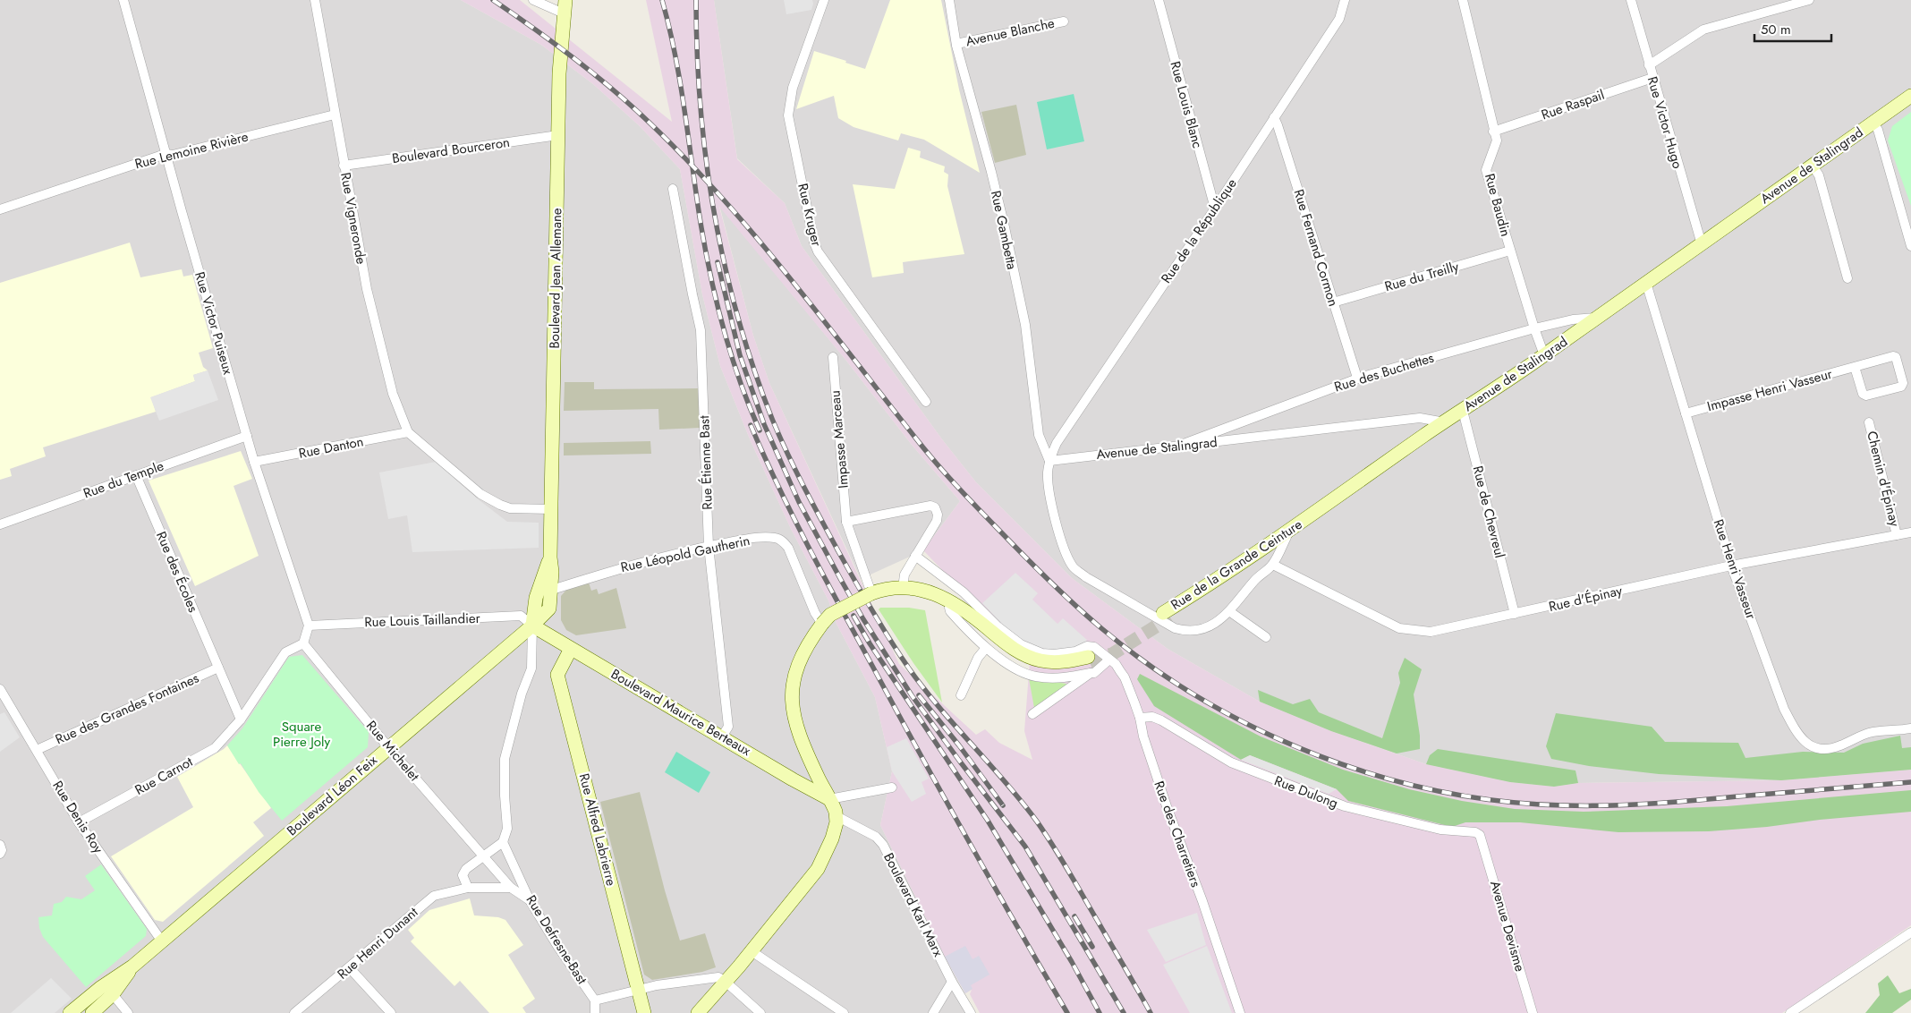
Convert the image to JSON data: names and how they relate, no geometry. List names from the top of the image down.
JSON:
{
  "streets": {
    "main road": [
      "Avenue de Stalingrad",
      "Boulevard Jean Allemane",
      "Rue de la Grande Ceinture",
      "Boulevard Maurice Berteaux",
      "Boulevard Léon Feix",
      "Rue Alfred Labrierre"
    ],
    "street": [
      "Avenue Blanche",
      "Rue Louis Blanc",
      "Rue Raspail",
      "Rue Victor Hugo",
      "Rue Lemoine Rivière",
      "Boulevard Bourceron",
      "Rue Baudin",
      "Rue Kruger",
      "Rue Vigneronde",
      "Rue Gambetta",
      "Rue de la République",
      "Rue Fernand Cormon",
      "Rue du Treilly",
      "Rue Victor Puiseux",
      "Rue des Buchettes",
      "Impasse Henri Vasseur",
      "Impasse Marceau",
      "Rue Danton",
      "Rue Étienne Bast",
      "Chemin d'Épinay",
      "Rue du Temple",
      "Rue de Chevreul",
      "Rue Léopold Gautherin",
      "Rue Henri Vasseur",
      "Rue des Écoles",
      "Rue d'Épinay",
      "Rue Louis Taillandier",
      "Rue des Grandes Fontaines",
      "Rue Michelet",
      "Rue Carnot",
      "Rue Dulong",
      "Rue Denis Roy",
      "Rue des Charretiers",
      "Boulevard Karl Marx",
      "Avenue Devisme",
      "Rue Defresne-Bast",
      "Rue Henri Dunant"
    ]
  },
  "crossings": [
    ["Avenue Blanche", "Rue Gambetta"],
    ["Rue Louis Blanc", "Rue de la République"],
    ["Rue Raspail", "Rue Victor Hugo"],
    ["Rue Raspail", "Rue Baudin"],
    ["Rue Victor Hugo", "Avenue de Stalingrad"],
    ["Rue Lemoine Rivière", "Rue Vigneronde"],
    ["Rue Lemoine Rivière", "Rue Victor Puiseux"],
    ["Boulevard Bourceron", "Rue Vigneronde"],
    ["Boulevard Bourceron", "Boulevard Jean Allemane"],
    ["Avenue de Stalingrad", "Rue Baudin"],
    ["Avenue de Stalingrad", "Rue Gambetta"],
    ["Avenue de Stalingrad", "Rue de la République"],
    ["Avenue de Stalingrad", "Rue des Buchettes"],
    ["Avenue de Stalingrad", "Rue de Chevreul"],
    ["Avenue de Stalingrad", "Rue de la Grande Ceinture"],
    ["Avenue de Stalingrad", "Rue Henri Vasseur"],
    ["Rue Baudin", "Rue du Treilly"],
    ["Rue Baudin", "Rue des Buchettes"],
    ["Rue Vigneronde", "Rue Danton"],
    ["Rue Gambetta", "Rue de la République"],
    ["Rue Gambetta", "Rue de la Grande Ceinture"],
    ["Rue de la République", "Rue Fernand Cormon"],
    ["Rue de la République", "Rue de la Grande Ceinture"],
    ["Rue Fernand Cormon", "Rue du Treilly"],
    ["Rue Fernand Cormon", "Rue des Buchettes"],
    ["Boulevard Jean Allemane", "Rue Léopold Gautherin"],
    ["Boulevard Jean Allemane", "Rue Louis Taillandier"],
    ["Boulevard Jean Allemane", "Boulevard Maurice Berteaux"],
    ["Boulevard Jean Allemane", "Boulevard Léon Feix"],
    ["Rue Victor Puiseux", "Rue Danton"],
    ["Rue Victor Puiseux", "Rue du Temple"],
    ["Rue Victor Puiseux", "Rue Louis Taillandier"],
    ["Impasse Henri Vasseur", "Rue Henri Vasseur"],
    ["Rue Étienne Bast", "Rue Léopold Gautherin"],
    ["Rue Étienne Bast", "Boulevard Maurice Berteaux"],
    ["Chemin d'Épinay", "Rue d'Épinay"],
    ["Rue du Temple", "Rue des Écoles"],
    ["Rue de Chevreul", "Rue d'Épinay"],
    ["Rue de la Grande Ceinture", "Rue d'Épinay"],
    ["Rue Henri Vasseur", "Rue d'Épinay"],
    ["Rue des Écoles", "Rue des Grandes Fontaines"],
    ["Rue des Écoles", "Rue Carnot"],
    ["Rue Louis Taillandier", "Boulevard Maurice Berteaux"],
    ["Rue Louis Taillandier", "Boulevard Léon Feix"],
    ["Rue des Grandes Fontaines", "Rue Denis Roy"],
    ["Boulevard Maurice Berteaux", "Boulevard Léon Feix"],
    ["Boulevard Maurice Berteaux", "Rue Alfred Labrierre"],
    ["Rue Michelet", "Rue Carnot"],
    ["Rue Michelet", "Boulevard Léon Feix"],
    ["Rue Michelet", "Rue Defresne-Bast"],
    ["Rue Michelet", "Rue Henri Dunant"],
    ["Rue Carnot", "Rue Denis Roy"],
    ["Rue Dulong", "Rue des Charretiers"],
    ["Rue Dulong", "Avenue Devisme"],
    ["Boulevard Léon Feix", "Rue Denis Roy"]
  ],
  "parks": ["Square Pierre Joly"],
  "scale_bar": "50 m"
}
